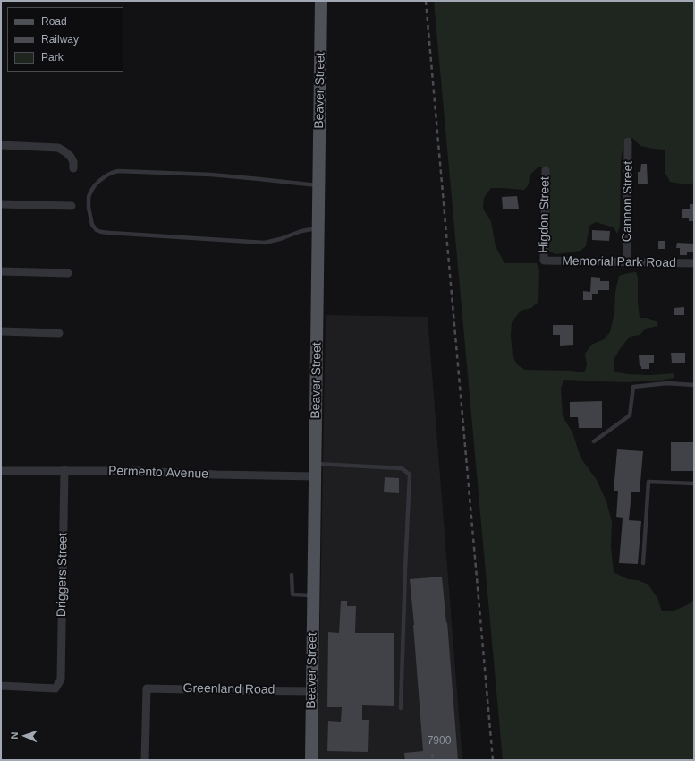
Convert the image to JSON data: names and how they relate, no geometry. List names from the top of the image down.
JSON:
{
  "streets": {
    "main road": ["Beaver Street"],
    "street": [
      "Cannon Street",
      "Higdon Street",
      "Memorial Park Road",
      "Permento Avenue",
      "Driggers Street",
      "Greenland Road"
    ]
  },
  "crossings": [
    ["Beaver Street", "Permento Avenue"],
    ["Beaver Street", "Greenland Road"],
    ["Cannon Street", "Memorial Park Road"],
    ["Higdon Street", "Memorial Park Road"],
    ["Permento Avenue", "Driggers Street"]
  ],
  "house_numbers": ["7900"],
  "legend": ["Road", "Railway", "Park"],
  "north": "left"
}
